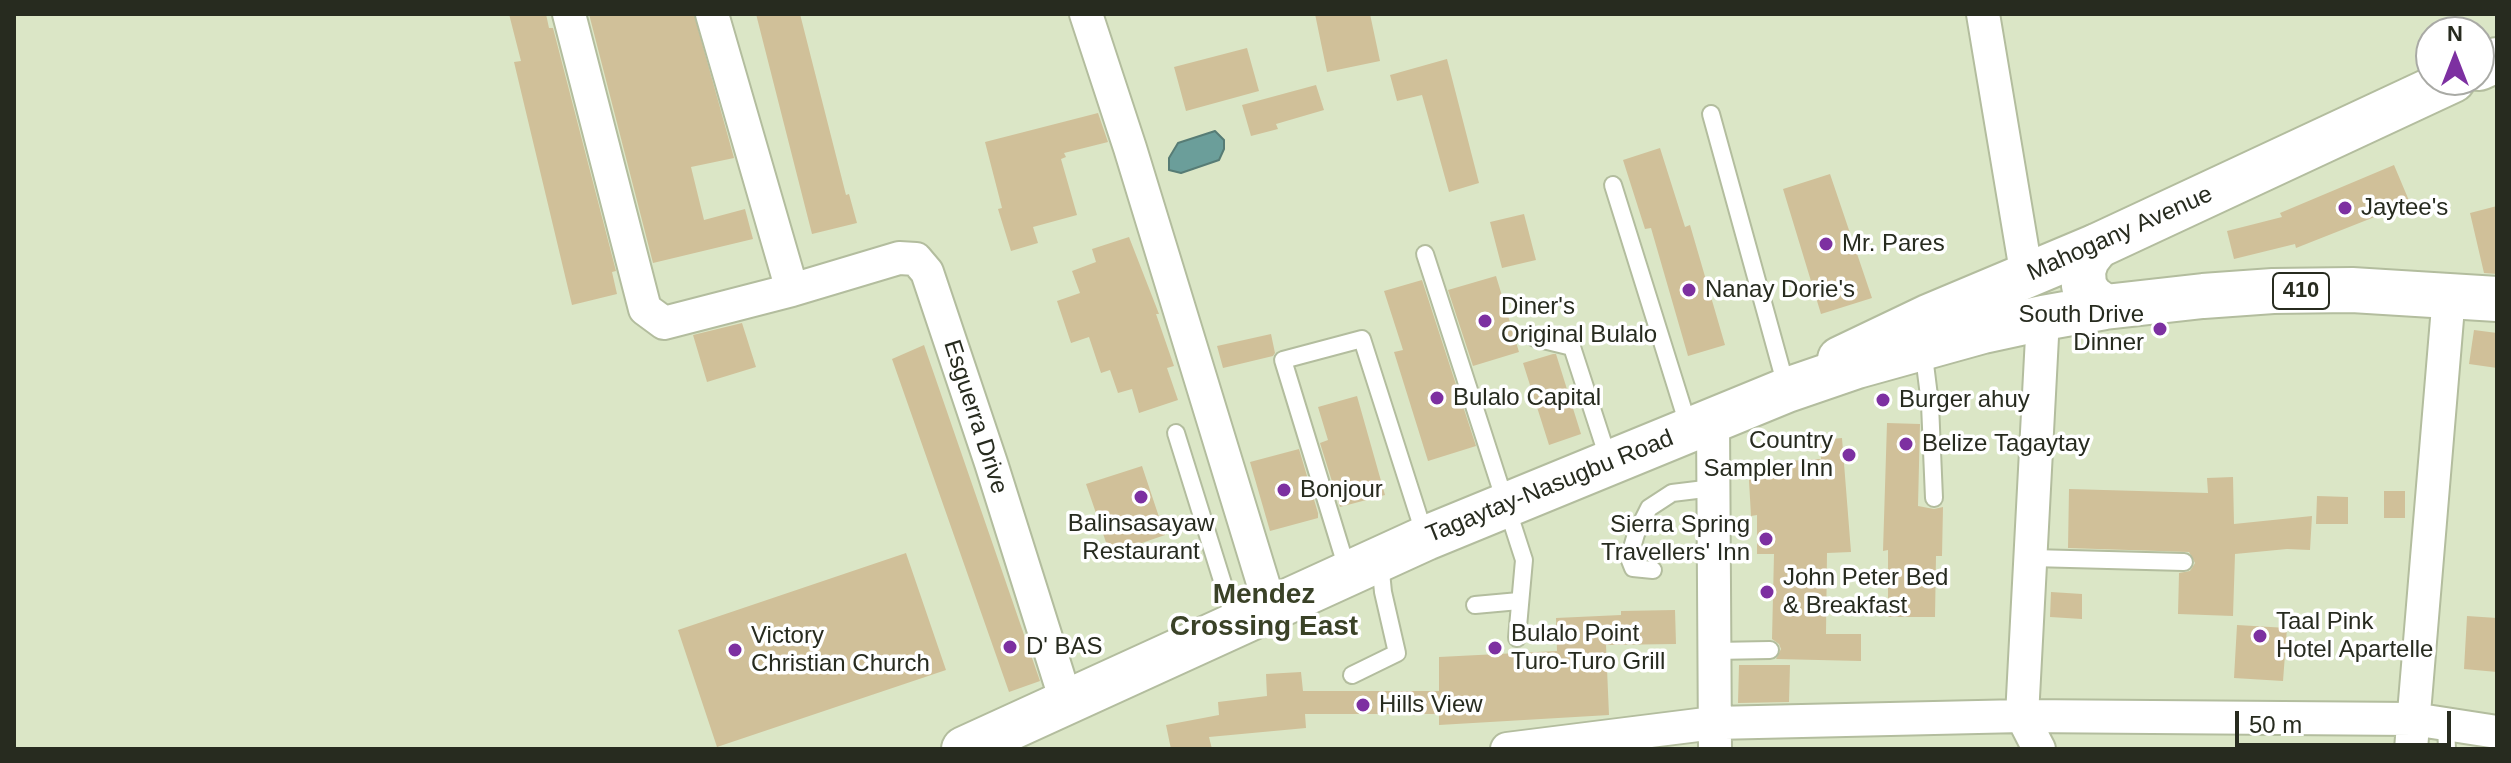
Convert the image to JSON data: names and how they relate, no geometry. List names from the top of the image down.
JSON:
{
  "streets": {
    "main road": ["Mahogany Avenue", "410", "Tagaytay-Nasugbu Road"],
    "street": ["Esguerra Drive"]
  },
  "crossings": [
    ["Mahogany Avenue", "Tagaytay-Nasugbu Road"],
    ["Esguerra Drive", "Tagaytay-Nasugbu Road"]
  ],
  "districts": ["Mendez Crossing East"],
  "places": [
    "Jaytee's",
    "Mr. Pares",
    "Nanay Dorie's",
    "Diner's Original Bulalo",
    "South Drive Dinner",
    "Bulalo Capital",
    "Burger ahuy",
    "Belize Tagaytay",
    "Country Sampler Inn",
    "Bonjour",
    "Balinsasayaw Restaurant",
    "Sierra Spring Travellers' Inn",
    "John Peter Bed & Breakfast",
    "Taal Pink Hotel Apartelle",
    "D' BAS",
    "Bulalo Point Turo-Turo Grill",
    "Victory Christian Church",
    "Hills View"
  ],
  "scale_bar": "50 m",
  "north": "top"
}
